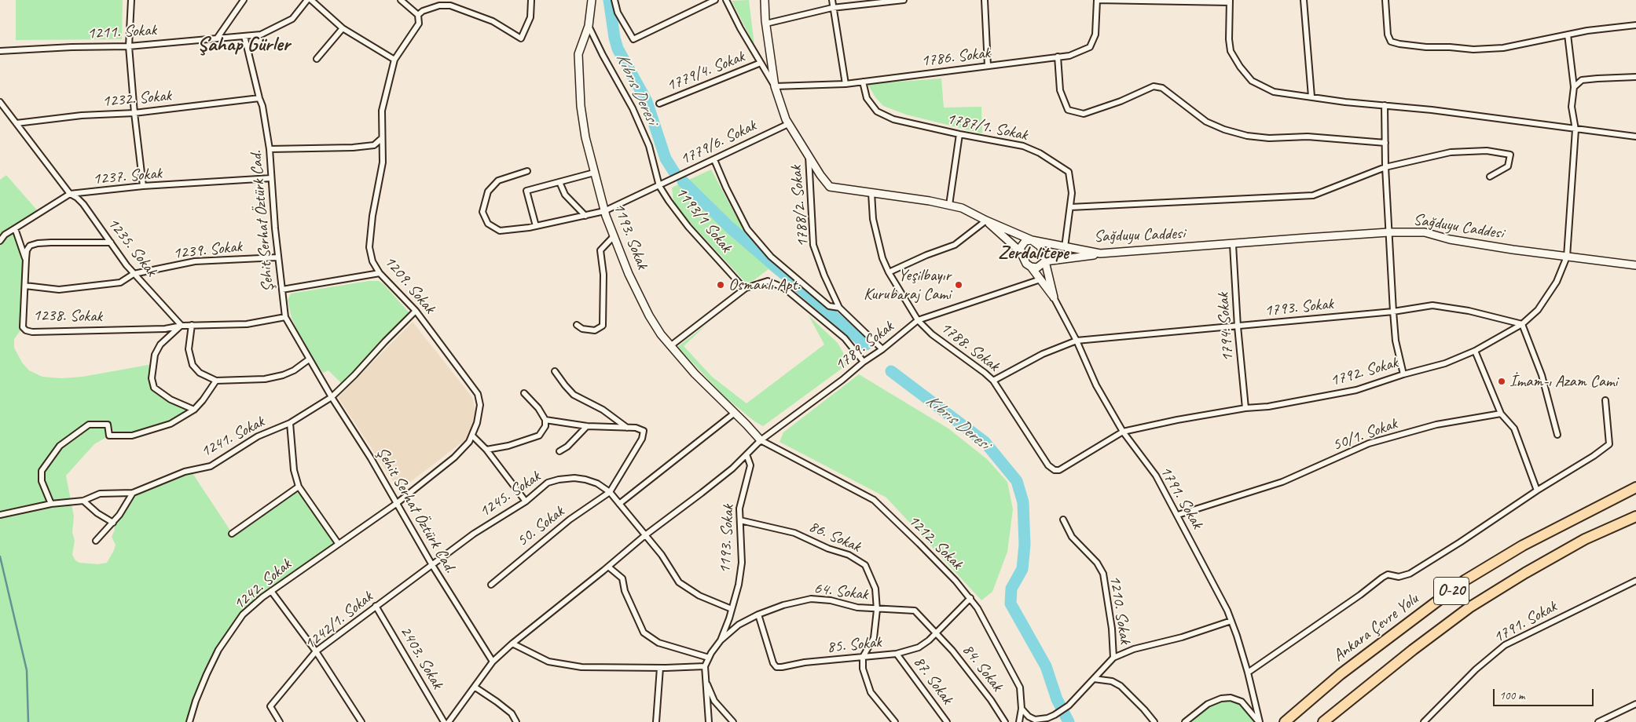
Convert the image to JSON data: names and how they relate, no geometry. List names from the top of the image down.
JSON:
{
  "streets": {
    "highway": ["O-20", "Ankara Çevre Yolu"],
    "street": [
      "1211. Sokak",
      "1786. Sokak",
      "1779/4. Sokak",
      "1232. Sokak",
      "1787/1. Sokak",
      "1779/6. Sokak",
      "1237. Sokak",
      "1788/2. Sokak",
      "1193/1 Sokak",
      "Şehit Serhat Öztürk Cad.",
      "Sağduyu Caddesi",
      "1193. Sokak",
      "1235. Sokak",
      "1239. Sokak",
      "1209. Sokak",
      "1793. Sokak",
      "1238. Sokak",
      "1794. Sokak",
      "1789. Sokak",
      "1788. Sokak",
      "1792. Sokak",
      "50/1. Sokak",
      "1241. Sokak",
      "1245. Sokak",
      "1791. Sokak",
      "50. Sokak",
      "86. Sokak",
      "1212. Sokak",
      "1242. Sokak",
      "64. Sokak",
      "1210. Sokak",
      "1242/1. Sokak",
      "85. Sokak",
      "2403. Sokak",
      "84. Sokak",
      "87. Sokak"
    ]
  },
  "crossings": [
    ["1211. Sokak", "Şehit Serhat Öztürk Cad."],
    ["1786. Sokak", "1787/1. Sokak"],
    ["1786. Sokak", "Sağduyu Caddesi"],
    ["1232. Sokak", "Şehit Serhat Öztürk Cad."],
    ["1232. Sokak", "1235. Sokak"],
    ["1787/1. Sokak", "Sağduyu Caddesi"],
    ["1779/6. Sokak", "1193/1 Sokak"],
    ["1779/6. Sokak", "Sağduyu Caddesi"],
    ["1779/6. Sokak", "1193. Sokak"],
    ["1237. Sokak", "Şehit Serhat Öztürk Cad."],
    ["1237. Sokak", "1235. Sokak"],
    ["1788/2. Sokak", "Sağduyu Caddesi"],
    ["1788/2. Sokak", "1789. Sokak"],
    ["1193/1 Sokak", "1193. Sokak"],
    ["Şehit Serhat Öztürk Cad.", "1239. Sokak"],
    ["Şehit Serhat Öztürk Cad.", "1209. Sokak"],
    ["Şehit Serhat Öztürk Cad.", "1241. Sokak"],
    ["Şehit Serhat Öztürk Cad.", "1245. Sokak"],
    ["Şehit Serhat Öztürk Cad.", "1242. Sokak"],
    ["Şehit Serhat Öztürk Cad.", "1242/1. Sokak"],
    ["Sağduyu Caddesi", "1794. Sokak"],
    ["Sağduyu Caddesi", "1788. Sokak"],
    ["Sağduyu Caddesi", "1792. Sokak"],
    ["1193. Sokak", "1789. Sokak"],
    ["1193. Sokak", "1245. Sokak"],
    ["1193. Sokak", "86. Sokak"],
    ["1193. Sokak", "1212. Sokak"],
    ["1193. Sokak", "64. Sokak"],
    ["1235. Sokak", "1239. Sokak"],
    ["1235. Sokak", "1238. Sokak"],
    ["1239. Sokak", "1238. Sokak"],
    ["1209. Sokak", "1241. Sokak"],
    ["1209. Sokak", "1242. Sokak"],
    ["1793. Sokak", "1794. Sokak"],
    ["1793. Sokak", "1788. Sokak"],
    ["1793. Sokak", "1792. Sokak"],
    ["1793. Sokak", "1791. Sokak"],
    ["1794. Sokak", "1792. Sokak"],
    ["1789. Sokak", "1788. Sokak"],
    ["1789. Sokak", "1212. Sokak"],
    ["1788. Sokak", "1792. Sokak"],
    ["1792. Sokak", "1791. Sokak"],
    ["50/1. Sokak", "1791. Sokak"],
    ["1245. Sokak", "50. Sokak"],
    ["1245. Sokak", "1242/1. Sokak"],
    ["86. Sokak", "64. Sokak"],
    ["86. Sokak", "85. Sokak"],
    ["1212. Sokak", "1210. Sokak"],
    ["1212. Sokak", "85. Sokak"],
    ["64. Sokak", "85. Sokak"],
    ["64. Sokak", "84. Sokak"],
    ["1242/1. Sokak", "2403. Sokak"],
    ["85. Sokak", "84. Sokak"],
    ["85. Sokak", "87. Sokak"]
  ],
  "districts": ["Şahap Gürler", "Zerdalitepe"],
  "water": ["Kıbrıs Deresi"],
  "places": ["Osmanlı Apt.", "Yeşilbayır Kurubaraj Cami", "İmam-ı Azam Cami"],
  "scale_bar": "100 m"
}
